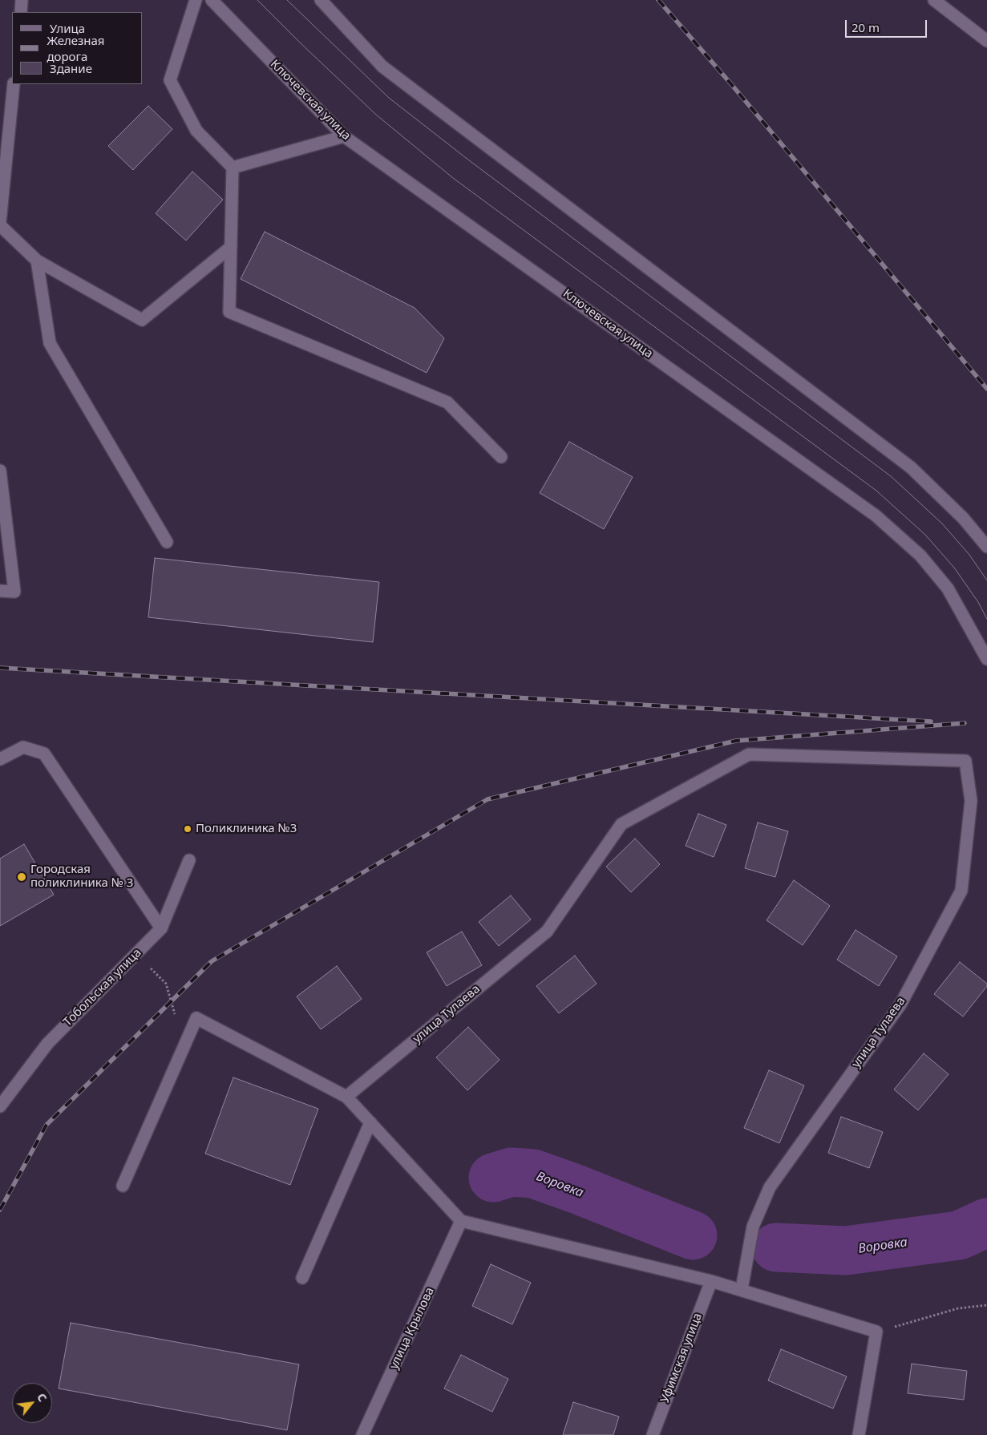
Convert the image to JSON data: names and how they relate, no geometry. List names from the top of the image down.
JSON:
{
  "streets": {
    "main road": [
      "Ключевская улица",
      "Тобольская улица",
      "улица Тулаева",
      "улица Крылова",
      "Уфимская улица"
    ]
  },
  "water": ["Воровка"],
  "places": ["Поликлиника №3", "Городская поликлиника № 3"],
  "legend": ["Улица", "Железная дорога", "Здание"],
  "scale_bar": "20 m",
  "north": "top right"
}
